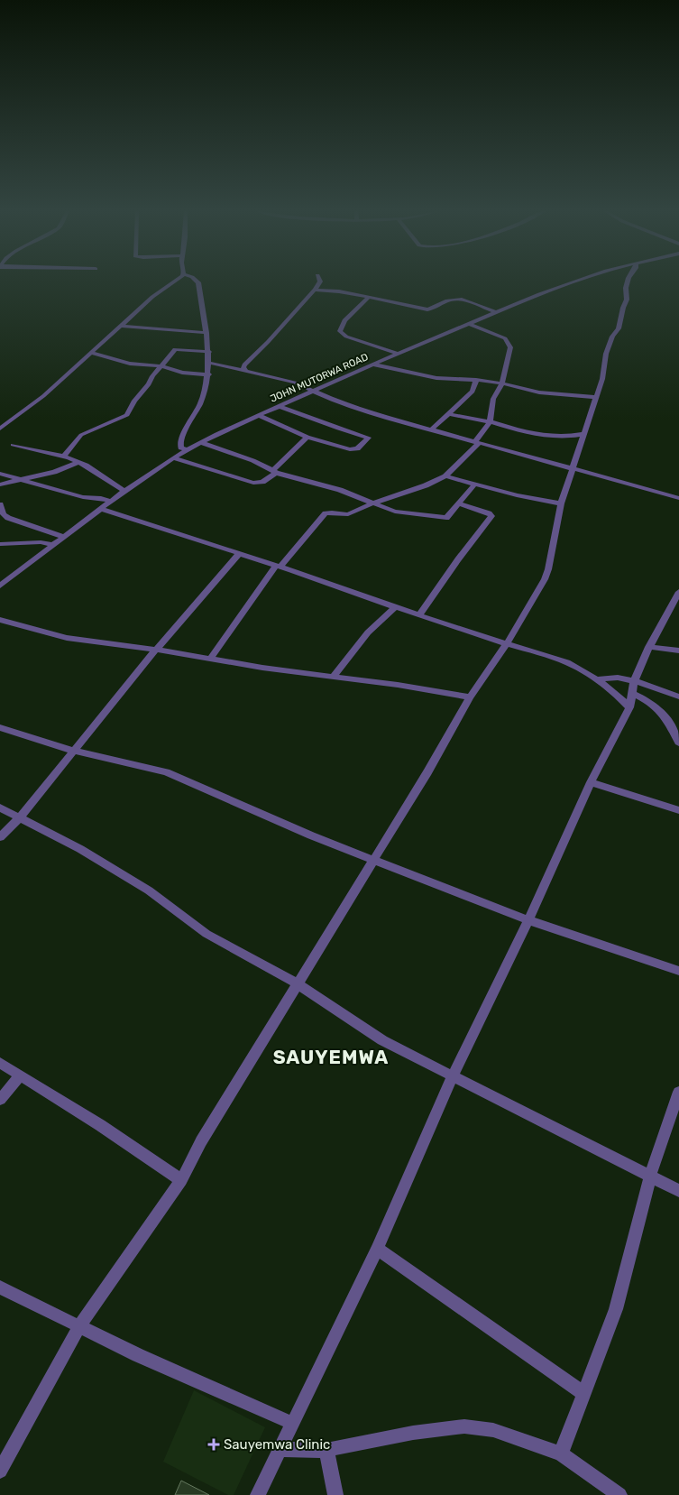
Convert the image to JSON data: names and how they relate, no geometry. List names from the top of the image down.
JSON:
{
  "streets": {
    "street": ["JOHN MUTORWA ROAD"]
  },
  "districts": ["SAUYEMWA"],
  "places": {
    "health": ["Sauyemwa Clinic"]
  }
}
